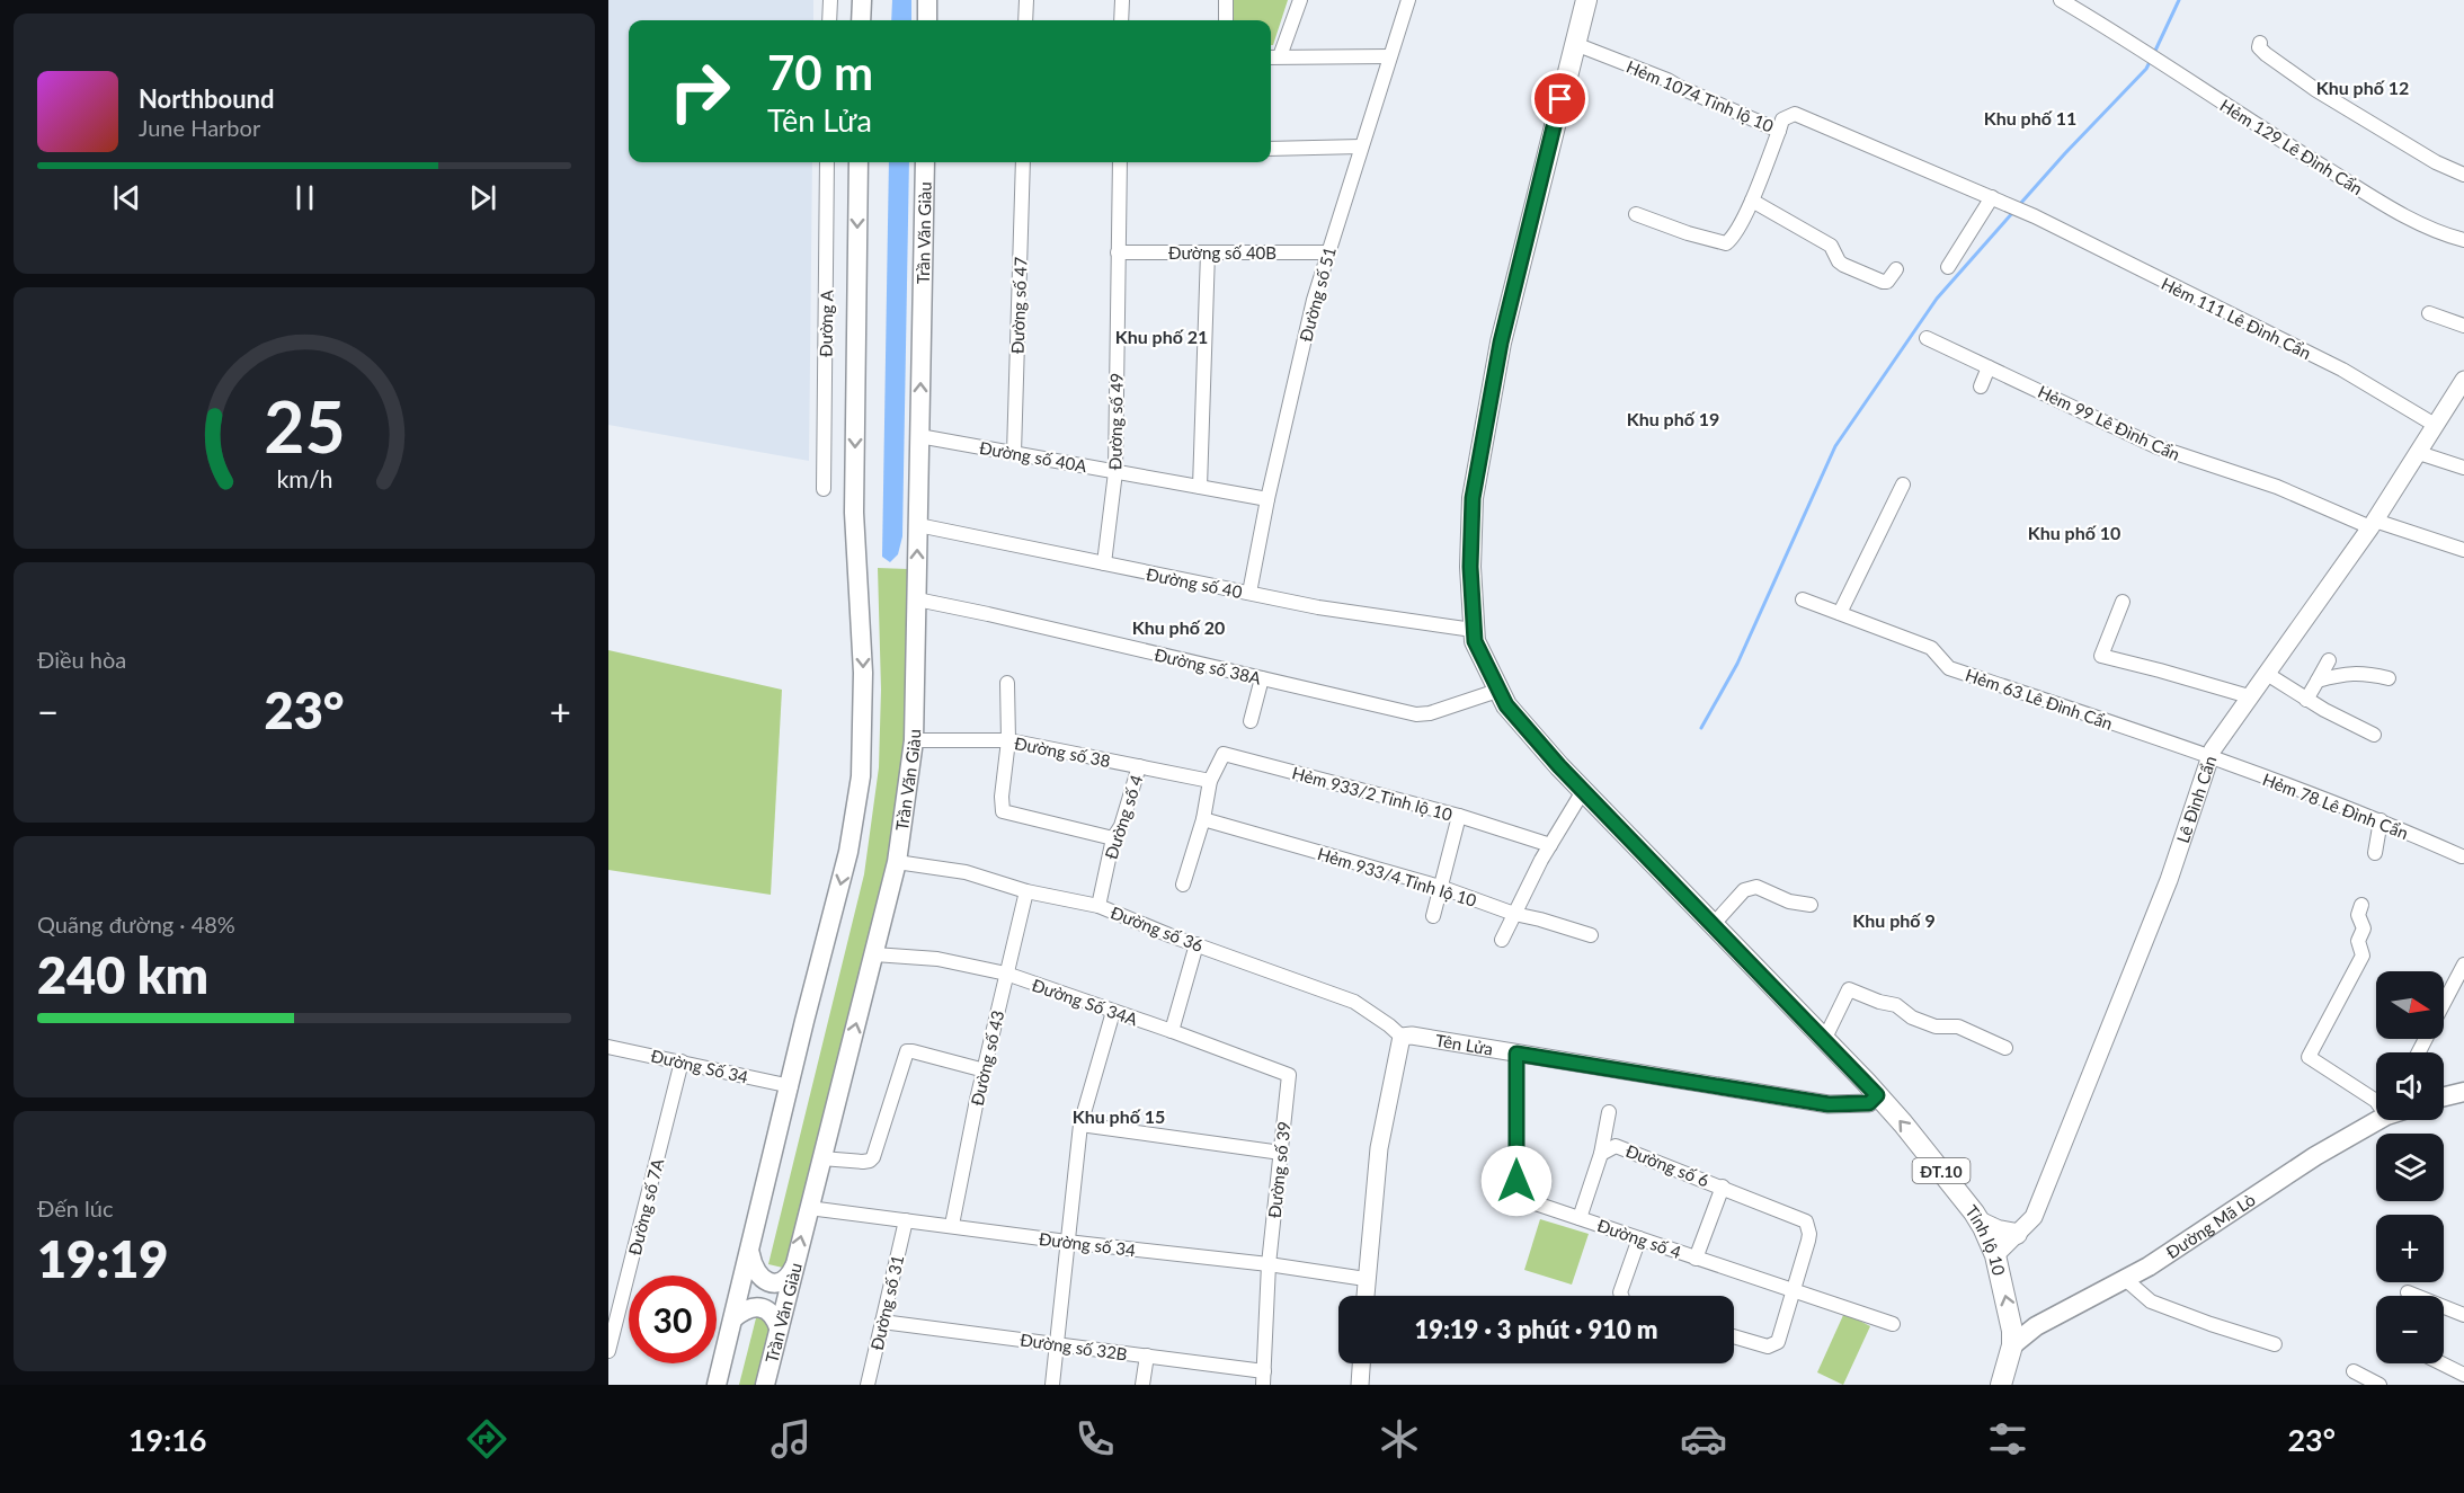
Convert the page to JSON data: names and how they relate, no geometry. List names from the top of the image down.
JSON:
{
  "streets": {
    "main road": [
      "Trần Văn Giàu",
      "ĐT.10",
      "Đường Mã Lò",
      "Tỉnh lộ 10"
    ],
    "street": [
      "Hẻm 1074 Tỉnh lộ 10",
      "Hẻm 129 Lê Đình Cẩn",
      "Đường số 40B",
      "Đường số 51",
      "Đường số 47",
      "Hẻm 111 Lê Đình Cẩn",
      "Đường A",
      "Đường số 49",
      "Hẻm 99 Lê Đình Cẩn",
      "Đường số 40A",
      "Đường số 40",
      "Đường số 38A",
      "Hẻm 63 Lê Đình Cẩn",
      "Đường số 38",
      "Hẻm 933/2 Tỉnh lộ 10",
      "Lê Đình Cẩn",
      "Hẻm 78 Lê Đình Cẩn",
      "Đường số 4",
      "Hẻm 933/4 Tỉnh lộ 10",
      "Đường số 36",
      "Đường Số 34A",
      "Tên Lửa",
      "Đường số 43",
      "Đường Số 34",
      "Đường số 6",
      "Đường số 39",
      "Đường số 7A",
      "Đường số 34",
      "Đường số 31",
      "Đường số 32B"
    ]
  },
  "crossings": [
    ["Hẻm 1074 Tỉnh lộ 10", "Hẻm 111 Lê Đình Cẩn"],
    ["Hẻm 1074 Tỉnh lộ 10", "Tỉnh lộ 10"],
    ["Trần Văn Giàu", "Đường số 40A"],
    ["Trần Văn Giàu", "Đường số 40"],
    ["Trần Văn Giàu", "Đường số 38A"],
    ["Trần Văn Giàu", "Đường số 38"],
    ["Trần Văn Giàu", "Đường số 36"],
    ["Trần Văn Giàu", "Đường Số 34A"],
    ["Trần Văn Giàu", "Đường số 34"],
    ["Đường số 40B", "Đường số 51"],
    ["Đường số 40B", "Đường số 49"],
    ["Đường số 51", "Đường số 40A"],
    ["Đường số 51", "Đường số 40"],
    ["Đường số 47", "Đường số 40A"],
    ["Hẻm 111 Lê Đình Cẩn", "Lê Đình Cẩn"],
    ["Đường số 49", "Đường số 40A"],
    ["Đường số 49", "Đường số 40"],
    ["Hẻm 99 Lê Đình Cẩn", "Lê Đình Cẩn"],
    ["Đường số 40", "Tỉnh lộ 10"],
    ["Đường số 38A", "Tỉnh lộ 10"],
    ["Hẻm 63 Lê Đình Cẩn", "Lê Đình Cẩn"],
    ["Hẻm 63 Lê Đình Cẩn", "Hẻm 78 Lê Đình Cẩn"],
    ["Đường số 38", "Hẻm 933/2 Tỉnh lộ 10"],
    ["Đường số 38", "Đường số 4"],
    ["Lê Đình Cẩn", "Hẻm 78 Lê Đình Cẩn"],
    ["Lê Đình Cẩn", "Tỉnh lộ 10"],
    ["Đường số 4", "Đường số 36"],
    ["Đường số 4", "Tên Lửa"],
    ["Đường số 4", "Đường số 6"],
    ["Đường số 36", "Tên Lửa"],
    ["Đường số 36", "Đường số 43"],
    ["Đường Số 34A", "Đường số 43"],
    ["Đường Số 34A", "Đường số 39"],
    ["Tên Lửa", "Tỉnh lộ 10"],
    ["Đường số 43", "Đường số 34"],
    ["Đường Số 34", "Đường số 7A"],
    ["Đường số 39", "Đường số 34"],
    ["Đường số 39", "Đường số 32B"],
    ["Đường Mã Lò", "Tỉnh lộ 10"],
    ["Đường số 34", "Đường số 31"],
    ["Đường số 31", "Đường số 32B"]
  ],
  "districts": [
    "Khu phố 12",
    "Khu phố 11",
    "Khu phố 21",
    "Khu phố 19",
    "Khu phố 10",
    "Khu phố 20",
    "Khu phố 9",
    "Khu phố 15"
  ],
  "north": "right",
  "page": {
    "turn": ["70 m", "Tên Lửa"],
    "song": ["Northbound", "June Harbor"],
    "tile": [
      "Điều hòa",
      ["Quãng đường · 48%", "240 km"],
      ["Đến lúc", "19:19"]
    ],
    "heat": ["−", "23°", "+"],
    "map_buttons": ["+", "−"],
    "limit": "30",
    "trip": "19:19 · 3 phút · 910 m",
    "tabs": ["19:16", "23°"],
    "gauge": ["25", "km/h"]
  }
}
